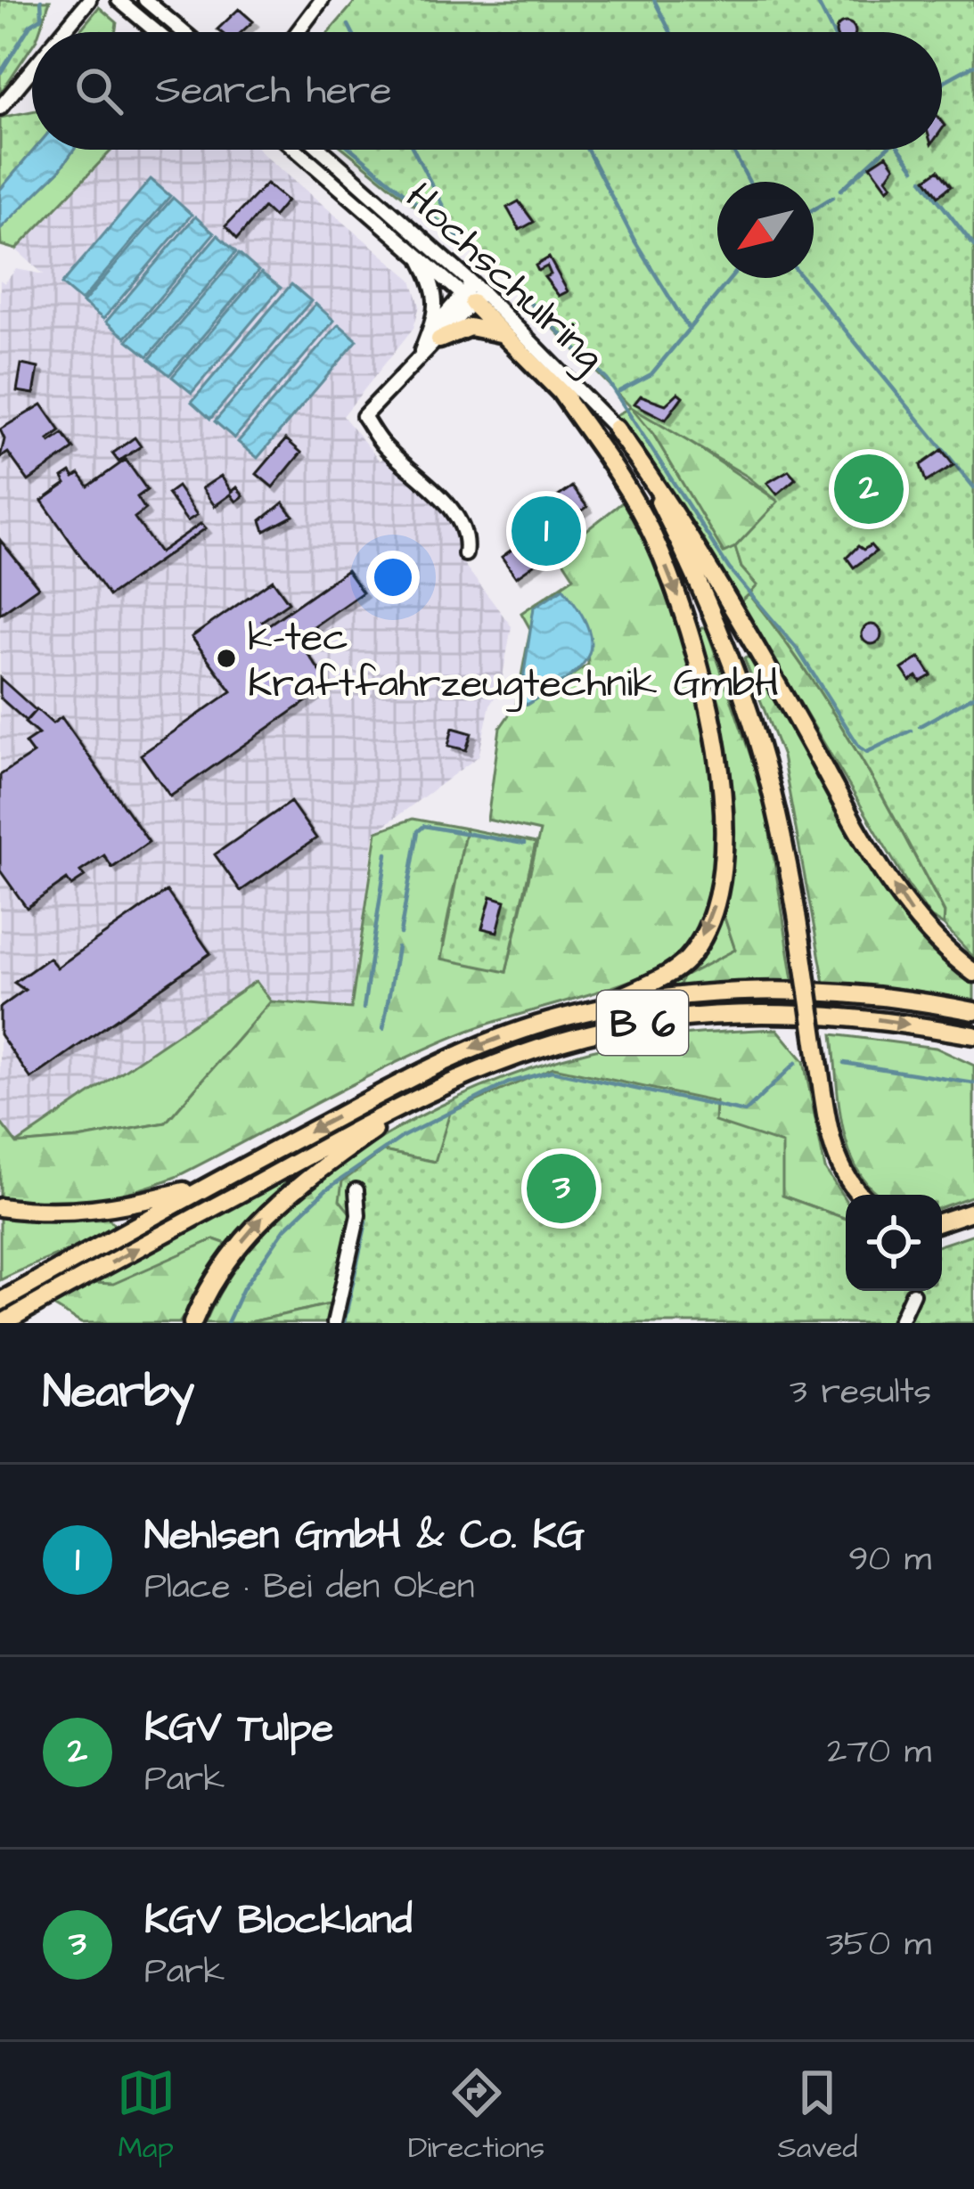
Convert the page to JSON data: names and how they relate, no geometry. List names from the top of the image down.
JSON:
{
  "streets": {
    "highway": ["B 6"],
    "street": ["Hochschulring"]
  },
  "places": ["k-tec Kraftfahrzeugtechnik GmbH"],
  "north": "bottom left",
  "page": {
    "search": "Search here",
    "pins": ["2", "1", "3"],
    "heading": ["Nearby", "3 results"],
    "list": [
      {
        "mark": "1",
        "name": "Nehlsen GmbH & Co. KG",
        "note": "Place · Bei den Oken",
        "value": "90 m"
      },
      {
        "mark": "2",
        "name": "KGV Tulpe",
        "note": "Park",
        "value": "270 m"
      },
      {
        "mark": "3",
        "name": "KGV Blockland",
        "note": "Park",
        "value": "350 m"
      }
    ],
    "nav": ["Map", "Directions", "Saved"]
  }
}
